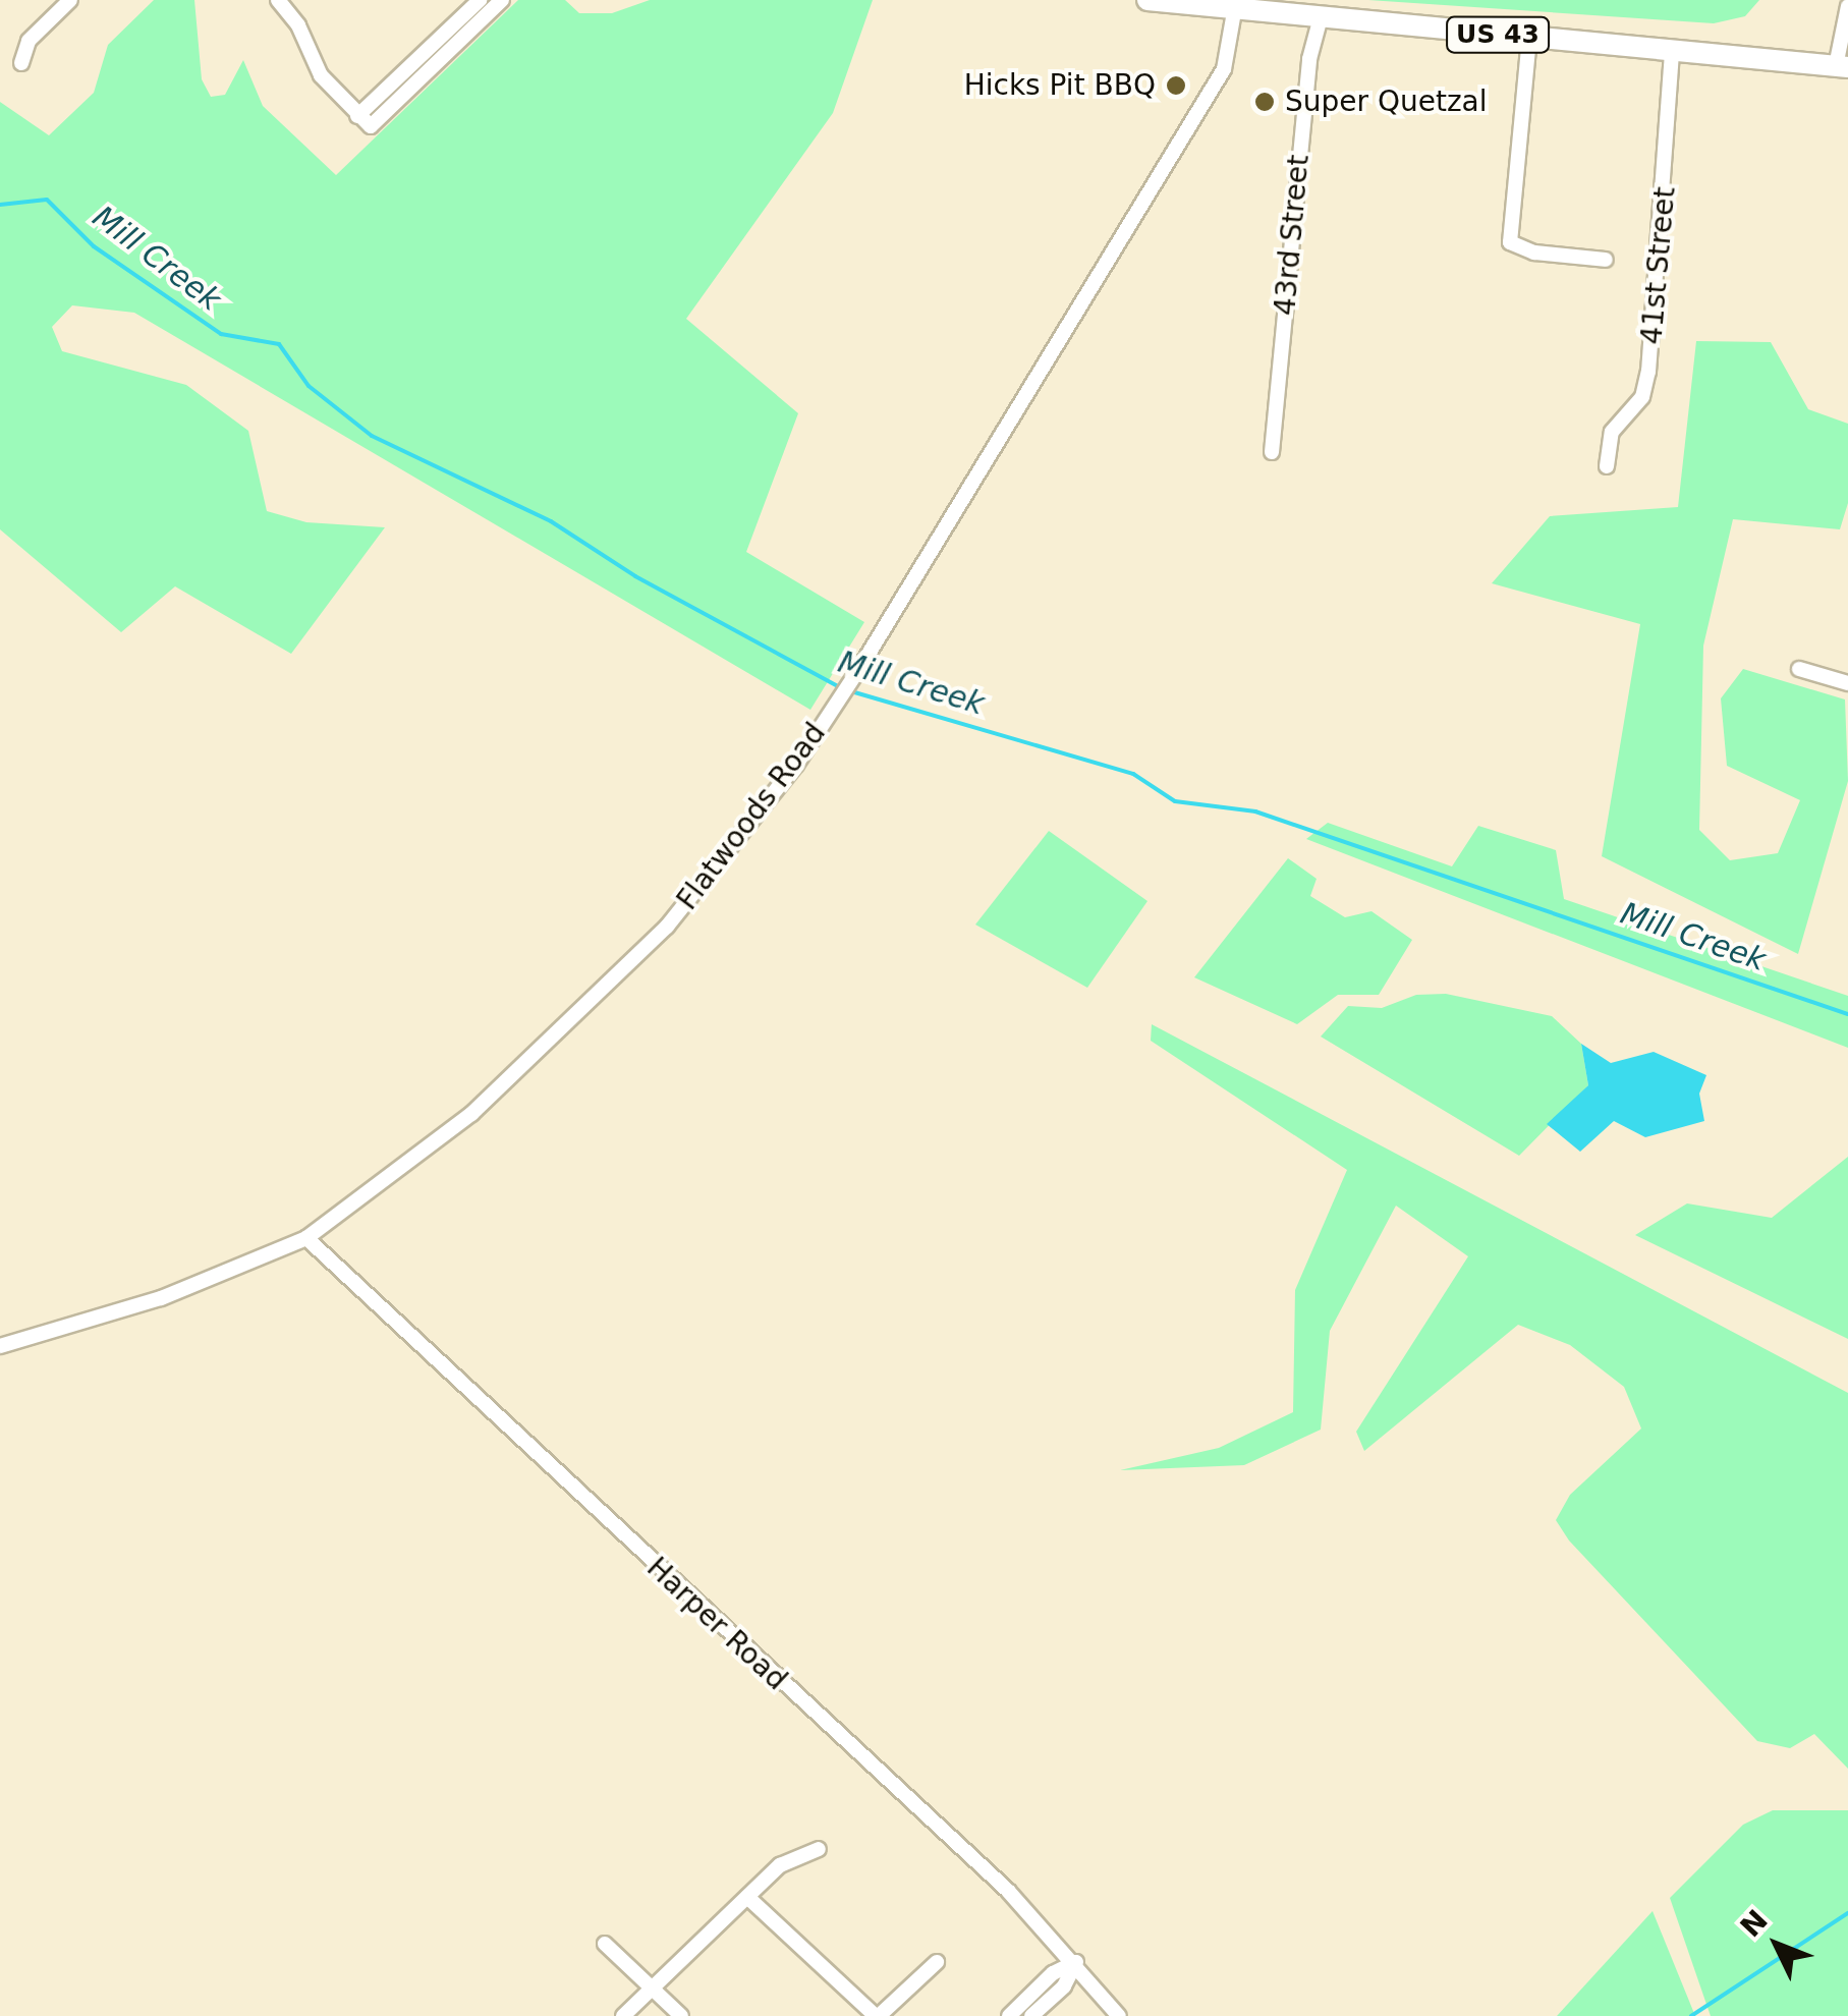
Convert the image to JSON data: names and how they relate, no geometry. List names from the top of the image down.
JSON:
{
  "streets": {
    "highway": ["US 43"],
    "street": [
      "43rd Street",
      "41st Street",
      "Flatwoods Road",
      "Harper Road"
    ]
  },
  "crossings": [
    ["US 43", "43rd Street"],
    ["US 43", "41st Street"],
    ["US 43", "Flatwoods Road"],
    ["Flatwoods Road", "Harper Road"]
  ],
  "water": ["Mill Creek"],
  "places": ["Hicks Pit BBQ", "Super Quetzal"],
  "north": "top left"
}
